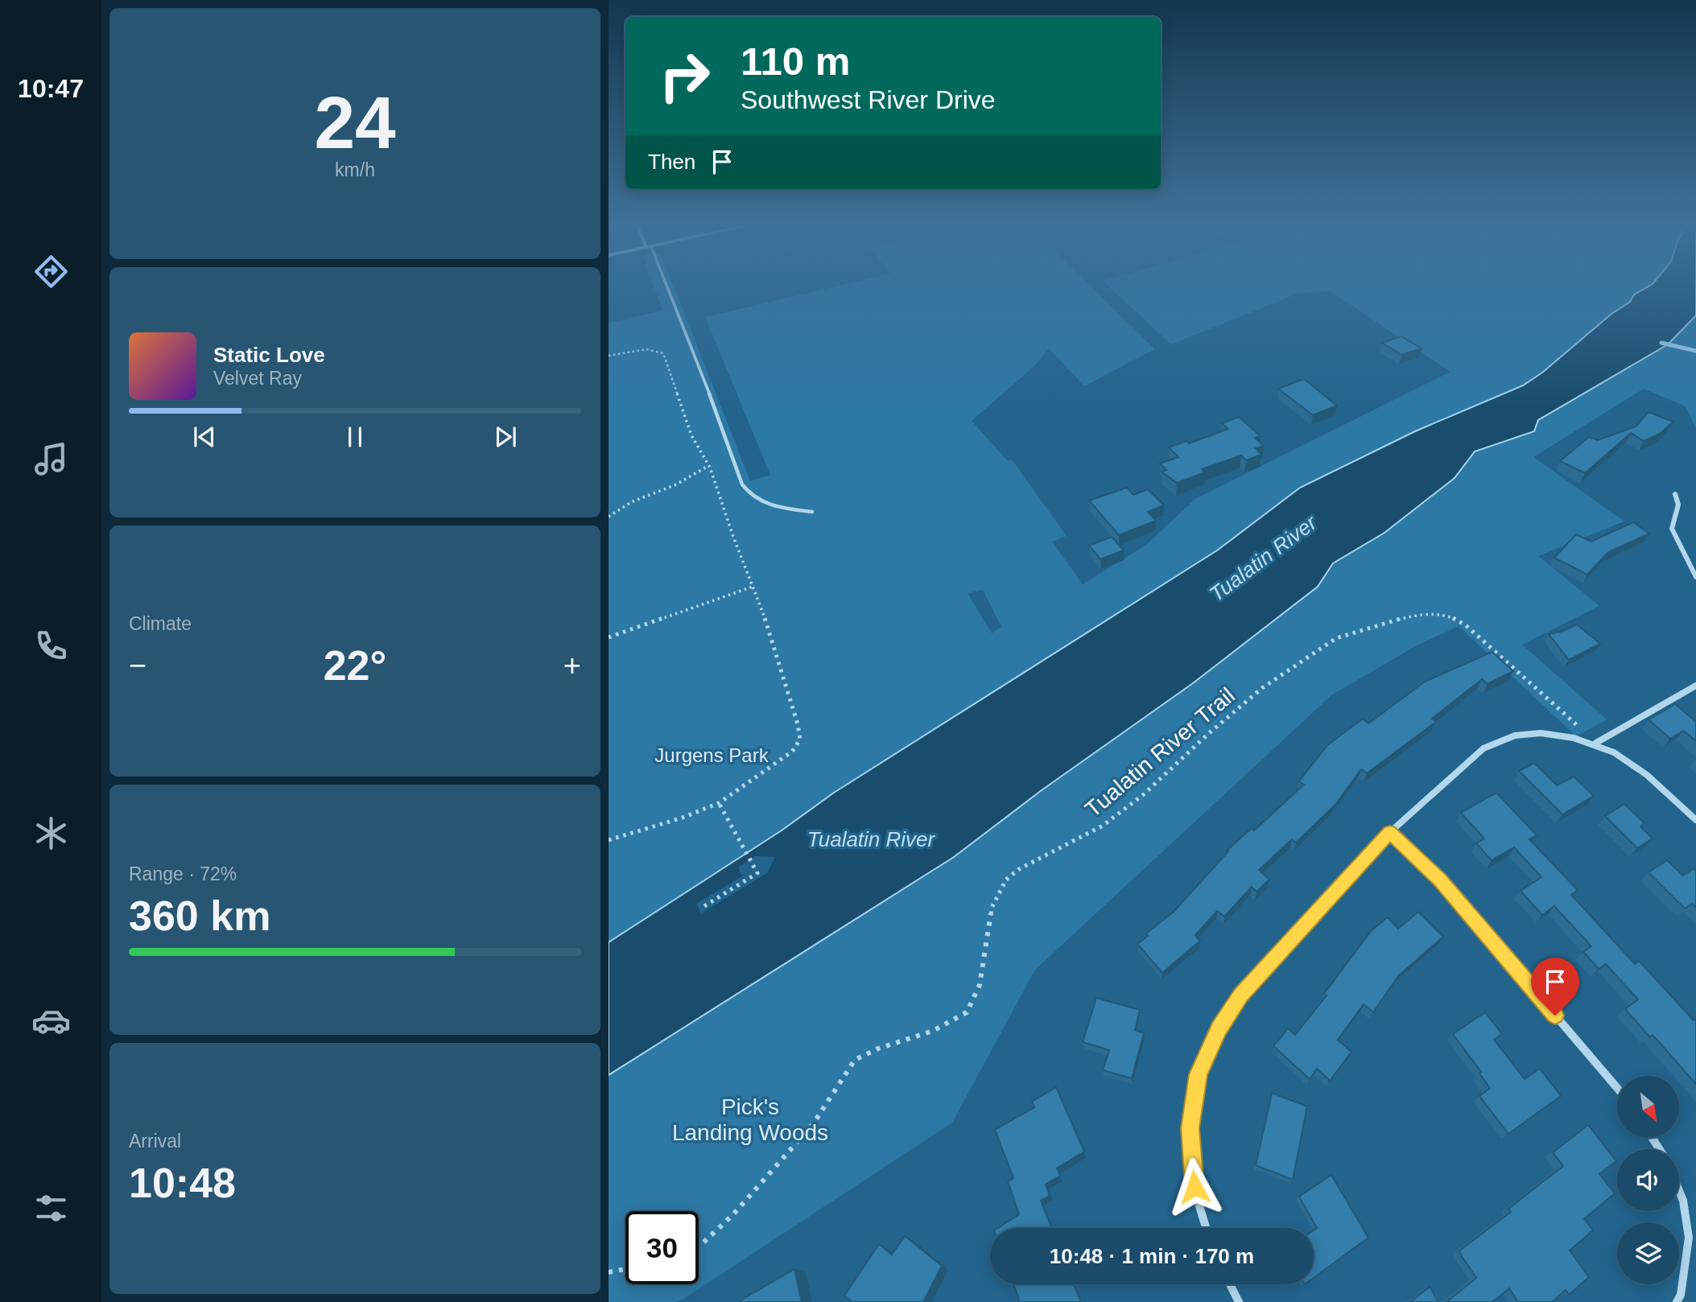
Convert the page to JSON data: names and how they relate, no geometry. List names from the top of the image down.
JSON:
{
  "streets": {
    "path": ["Tualatin River Trail"]
  },
  "water": ["Tualatin River"],
  "parks": ["Jurgens Park", "Pick's Landing Woods"],
  "north": "bottom right",
  "page": {
    "tabs": "10:47",
    "tile": [
      ["24", "km/h"],
      "Climate",
      ["Range · 72%", "360 km"],
      ["Arrival", "10:48"]
    ],
    "turn": ["110 m", "Southwest River Drive"],
    "then": "Then",
    "song": ["Static Love", "Velvet Ray"],
    "heat": ["−", "22°", "+"],
    "limit": "30",
    "trip": "10:48 · 1 min · 170 m"
  }
}
